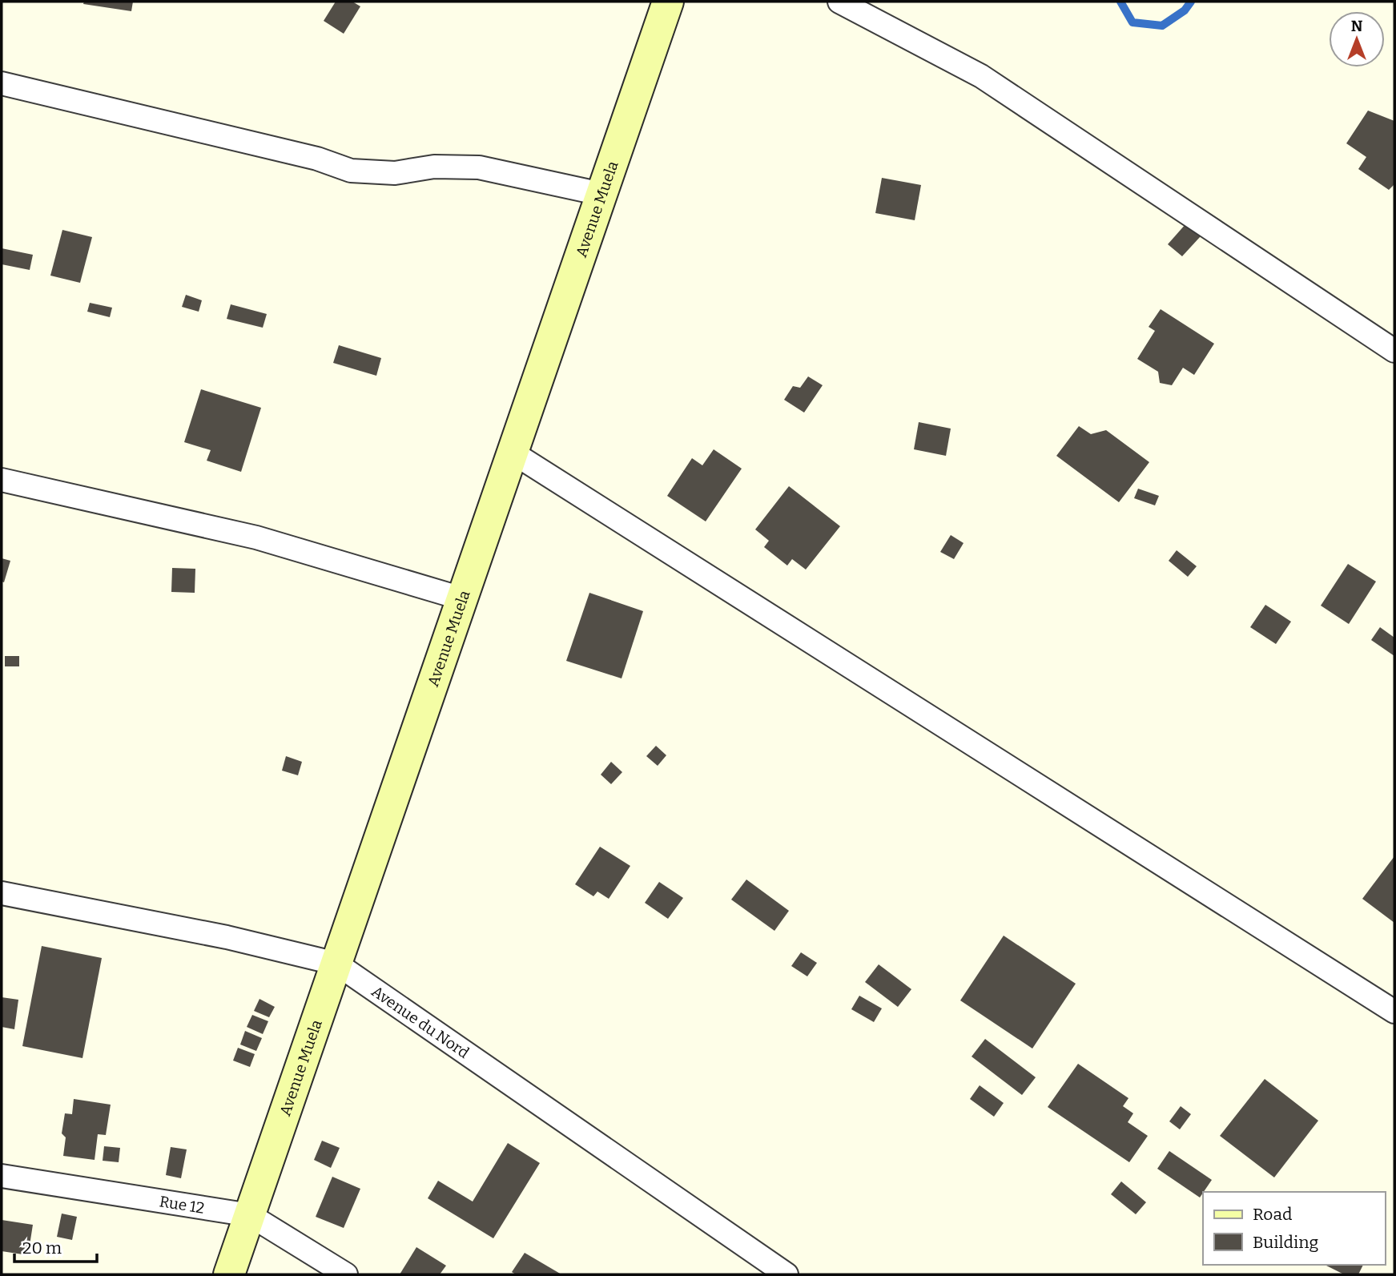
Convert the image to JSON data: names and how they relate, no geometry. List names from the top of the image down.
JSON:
{
  "streets": {
    "street": ["Avenue Muela", "Avenue du Nord", "Rue 12"]
  },
  "crossings": [
    ["Avenue Muela", "Avenue du Nord"],
    ["Avenue Muela", "Rue 12"]
  ],
  "legend": ["Road", "Building"],
  "scale_bar": "20 m",
  "north": "top"
}
